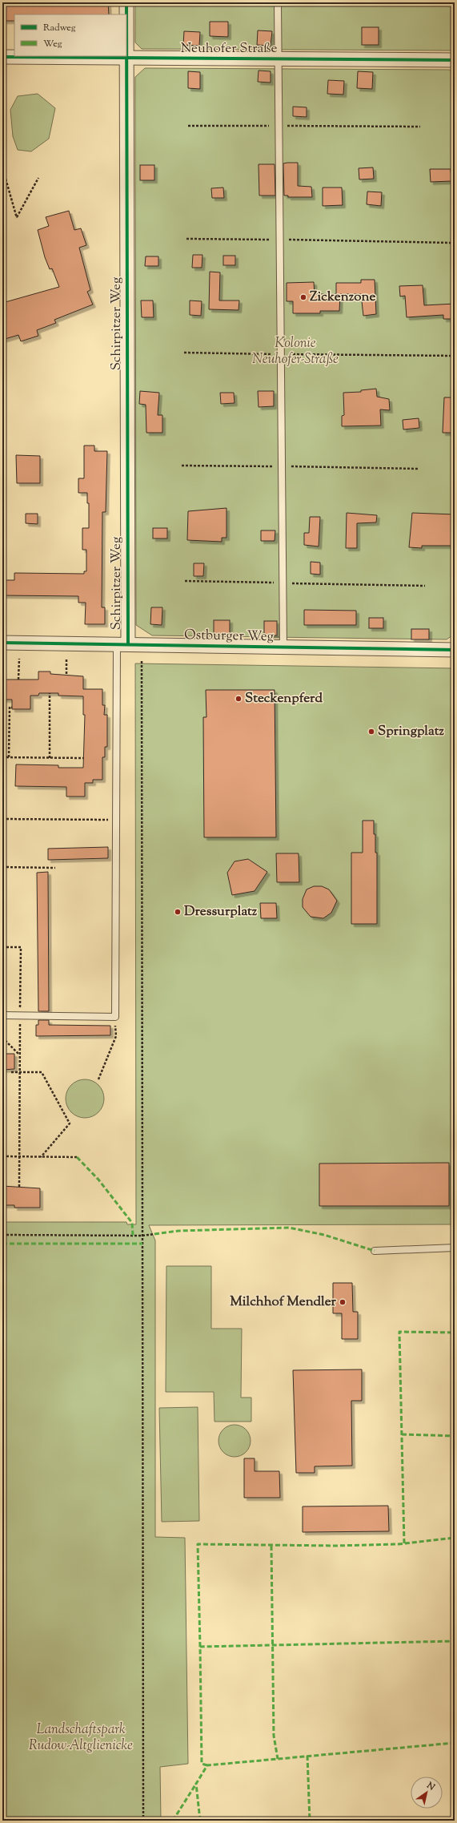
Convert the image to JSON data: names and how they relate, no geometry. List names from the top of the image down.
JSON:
{
  "streets": {
    "street": ["Neuhofer Straße", "Schirpitzer Weg", "Ostburger Weg"]
  },
  "crossings": [
    ["Neuhofer Straße", "Schirpitzer Weg"],
    ["Schirpitzer Weg", "Ostburger Weg"]
  ],
  "parks": ["Kolonie Neuhofer-Straße", "Landschaftspark Rudow-Altglienicke"],
  "places": [
    "Zickenzone",
    "Steckenpferd",
    "Springplatz",
    "Dressurplatz",
    "Milchhof Mendler"
  ],
  "legend": ["Radweg", "Weg"],
  "north": "top right"
}
